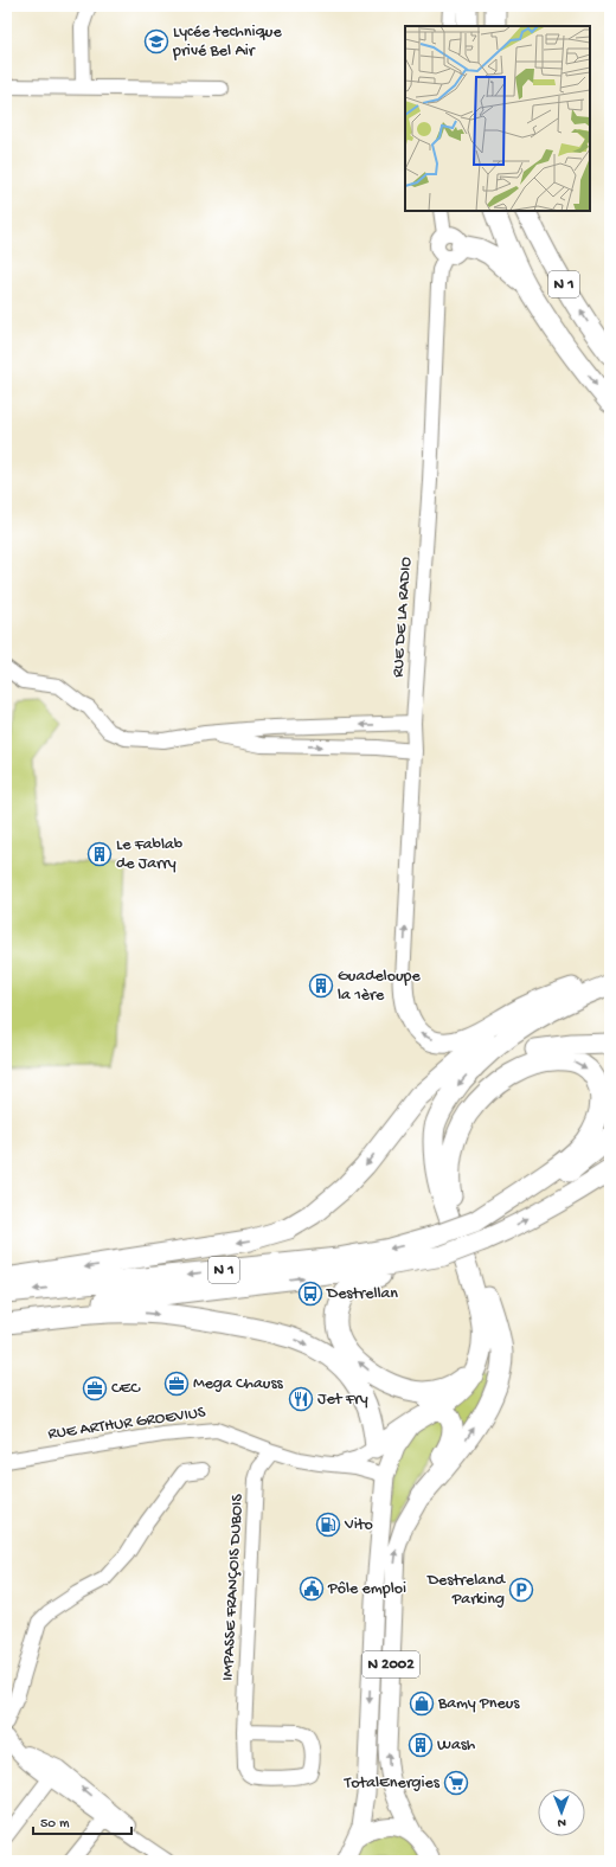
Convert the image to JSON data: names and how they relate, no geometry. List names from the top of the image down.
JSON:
{
  "streets": {
    "highway": ["N 1"],
    "main road": ["N 2002"],
    "street": ["RUE DE LA RADIO", "RUE ARTHUR GROEVIUS", "IMPASSE FRANÇOIS DUBOIS"]
  },
  "crossings": [
    ["RUE ARTHUR GROEVIUS", "IMPASSE FRANÇOIS DUBOIS"],
    ["RUE ARTHUR GROEVIUS", "N 2002"]
  ],
  "places": {
    "school or university": ["Lycée technique privé Bel Air"],
    "building": ["Le Fablab de Jarry", "Guadeloupe la 1ère", "Wash"],
    "bus stop": ["Destrellan"],
    "office": ["Mega Chauss", "CEC"],
    "restaurant": ["Jet Fry"],
    "fuel station": ["Vito"],
    "public building": ["Pôle emploi"],
    "parking": ["Destreland Parking"],
    "shop": ["Bamy Pneus"],
    "supermarket": ["TotalEnergies"]
  },
  "scale_bar": "50 m",
  "north": "bottom"
}
